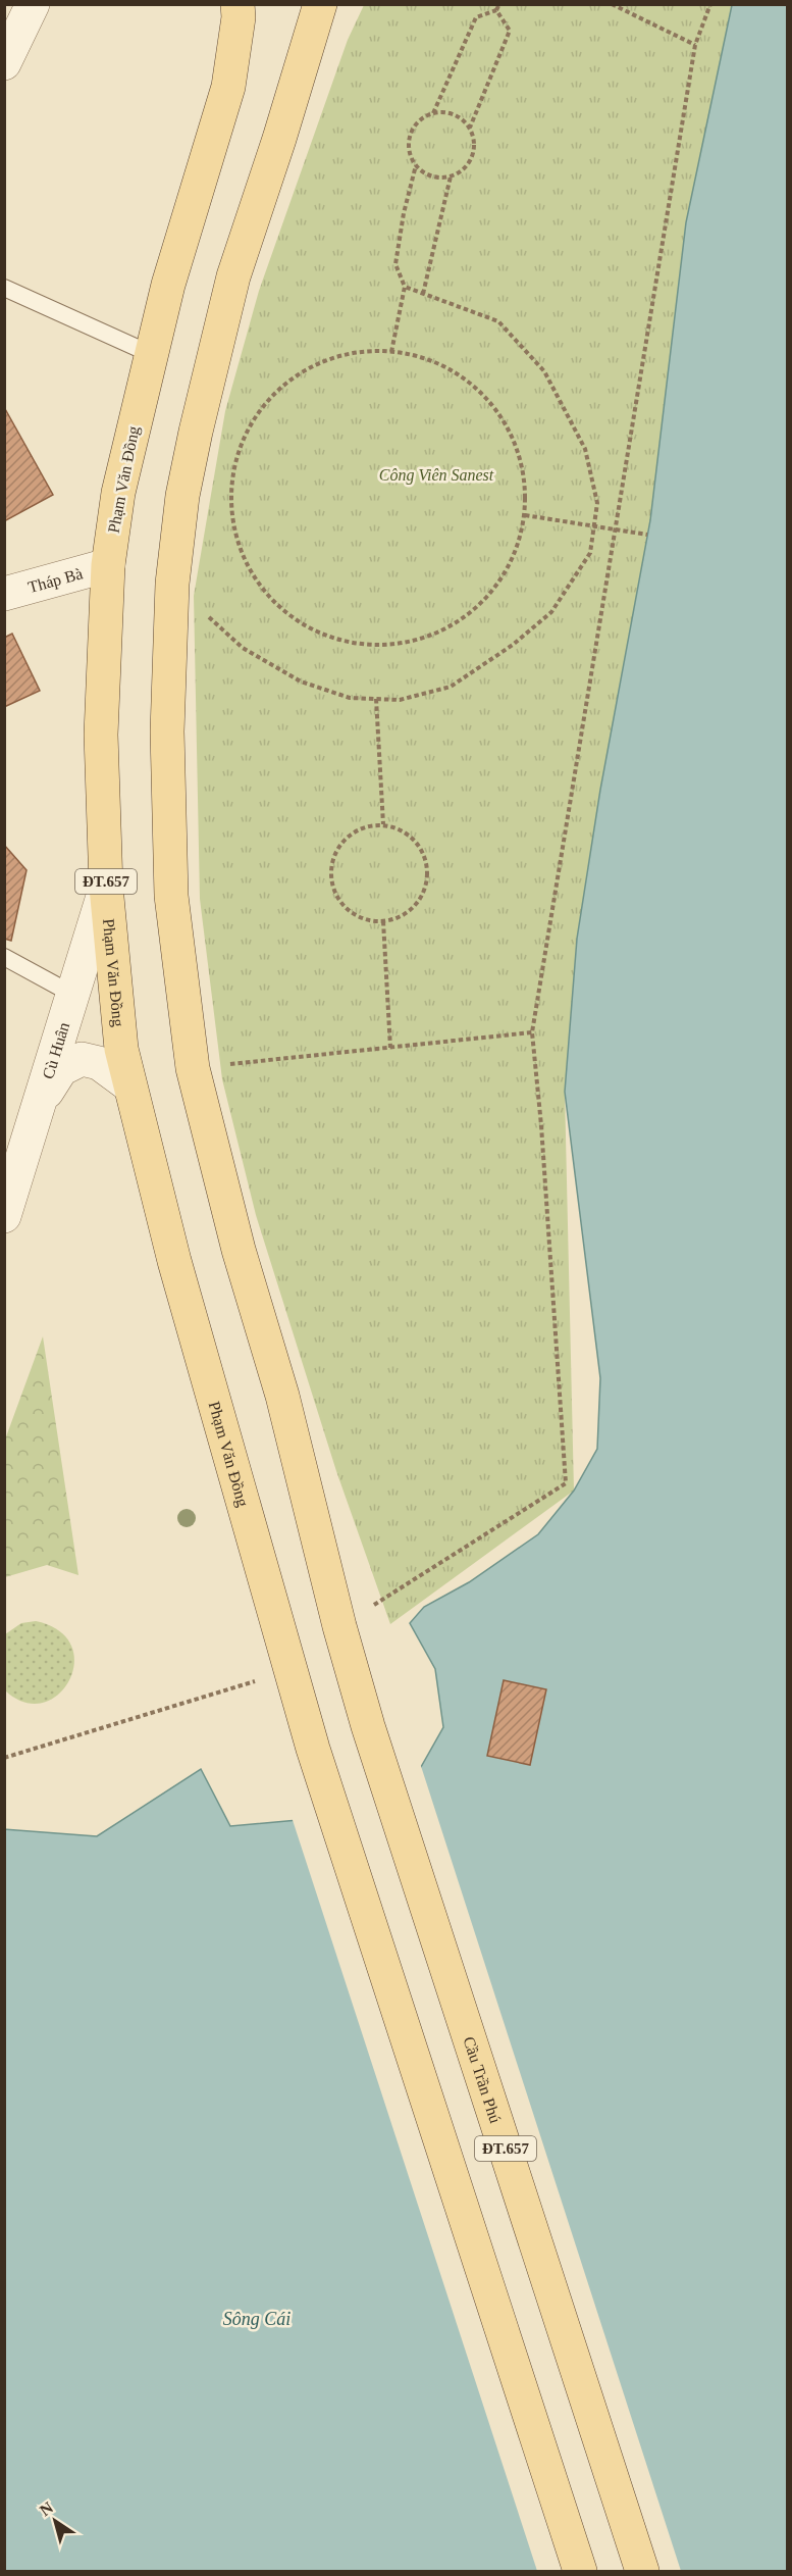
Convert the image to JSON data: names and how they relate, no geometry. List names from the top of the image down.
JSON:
{
  "streets": {
    "main road": ["Phạm Văn Đồng", "ĐT.657", "Cầu Trần Phú"],
    "street": ["Tháp Bà", "Cù Huân"]
  },
  "crossings": [
    ["Phạm Văn Đồng", "Tháp Bà"],
    ["Phạm Văn Đồng", "Cù Huân"],
    ["ĐT.657", "Cầu Trần Phú"]
  ],
  "water": ["Sông Cái"],
  "parks": ["Công Viên Sanest"],
  "north": "top left"
}
